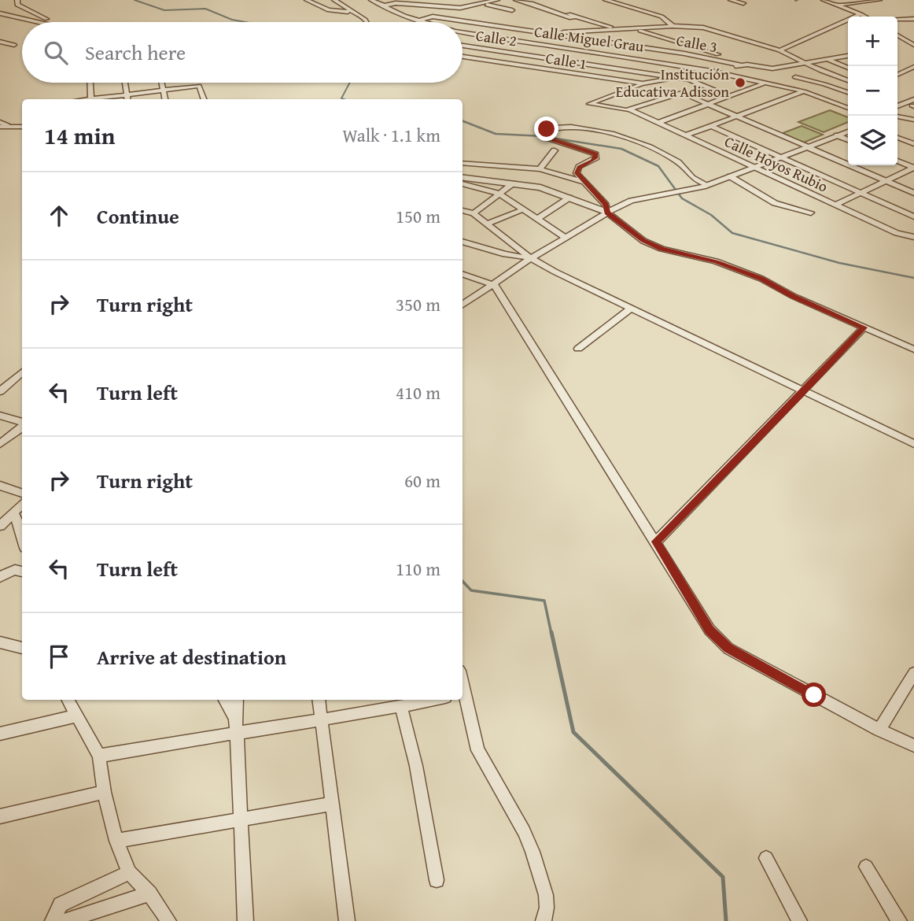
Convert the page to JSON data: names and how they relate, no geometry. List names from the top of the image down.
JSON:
{
  "streets": {
    "street": [
      "Calle 2",
      "Calle Miguel Grau",
      "Calle 3",
      "Calle 1",
      "Calle Hoyos Rubio"
    ]
  },
  "crossings": [
    ["Calle Miguel Grau", "Calle 3"]
  ],
  "places": ["Institución Educativa Adisson"],
  "page": {
    "map_buttons": ["+", "−"],
    "search": "Search here",
    "heading": ["14 min", "Walk · 1.1 km"],
    "list": [
      ["Continue", "150 m"],
      ["Turn right", "350 m"],
      ["Turn left", "410 m"],
      ["Turn right", "60 m"],
      ["Turn left", "110 m"],
      "Arrive at destination"
    ]
  }
}
